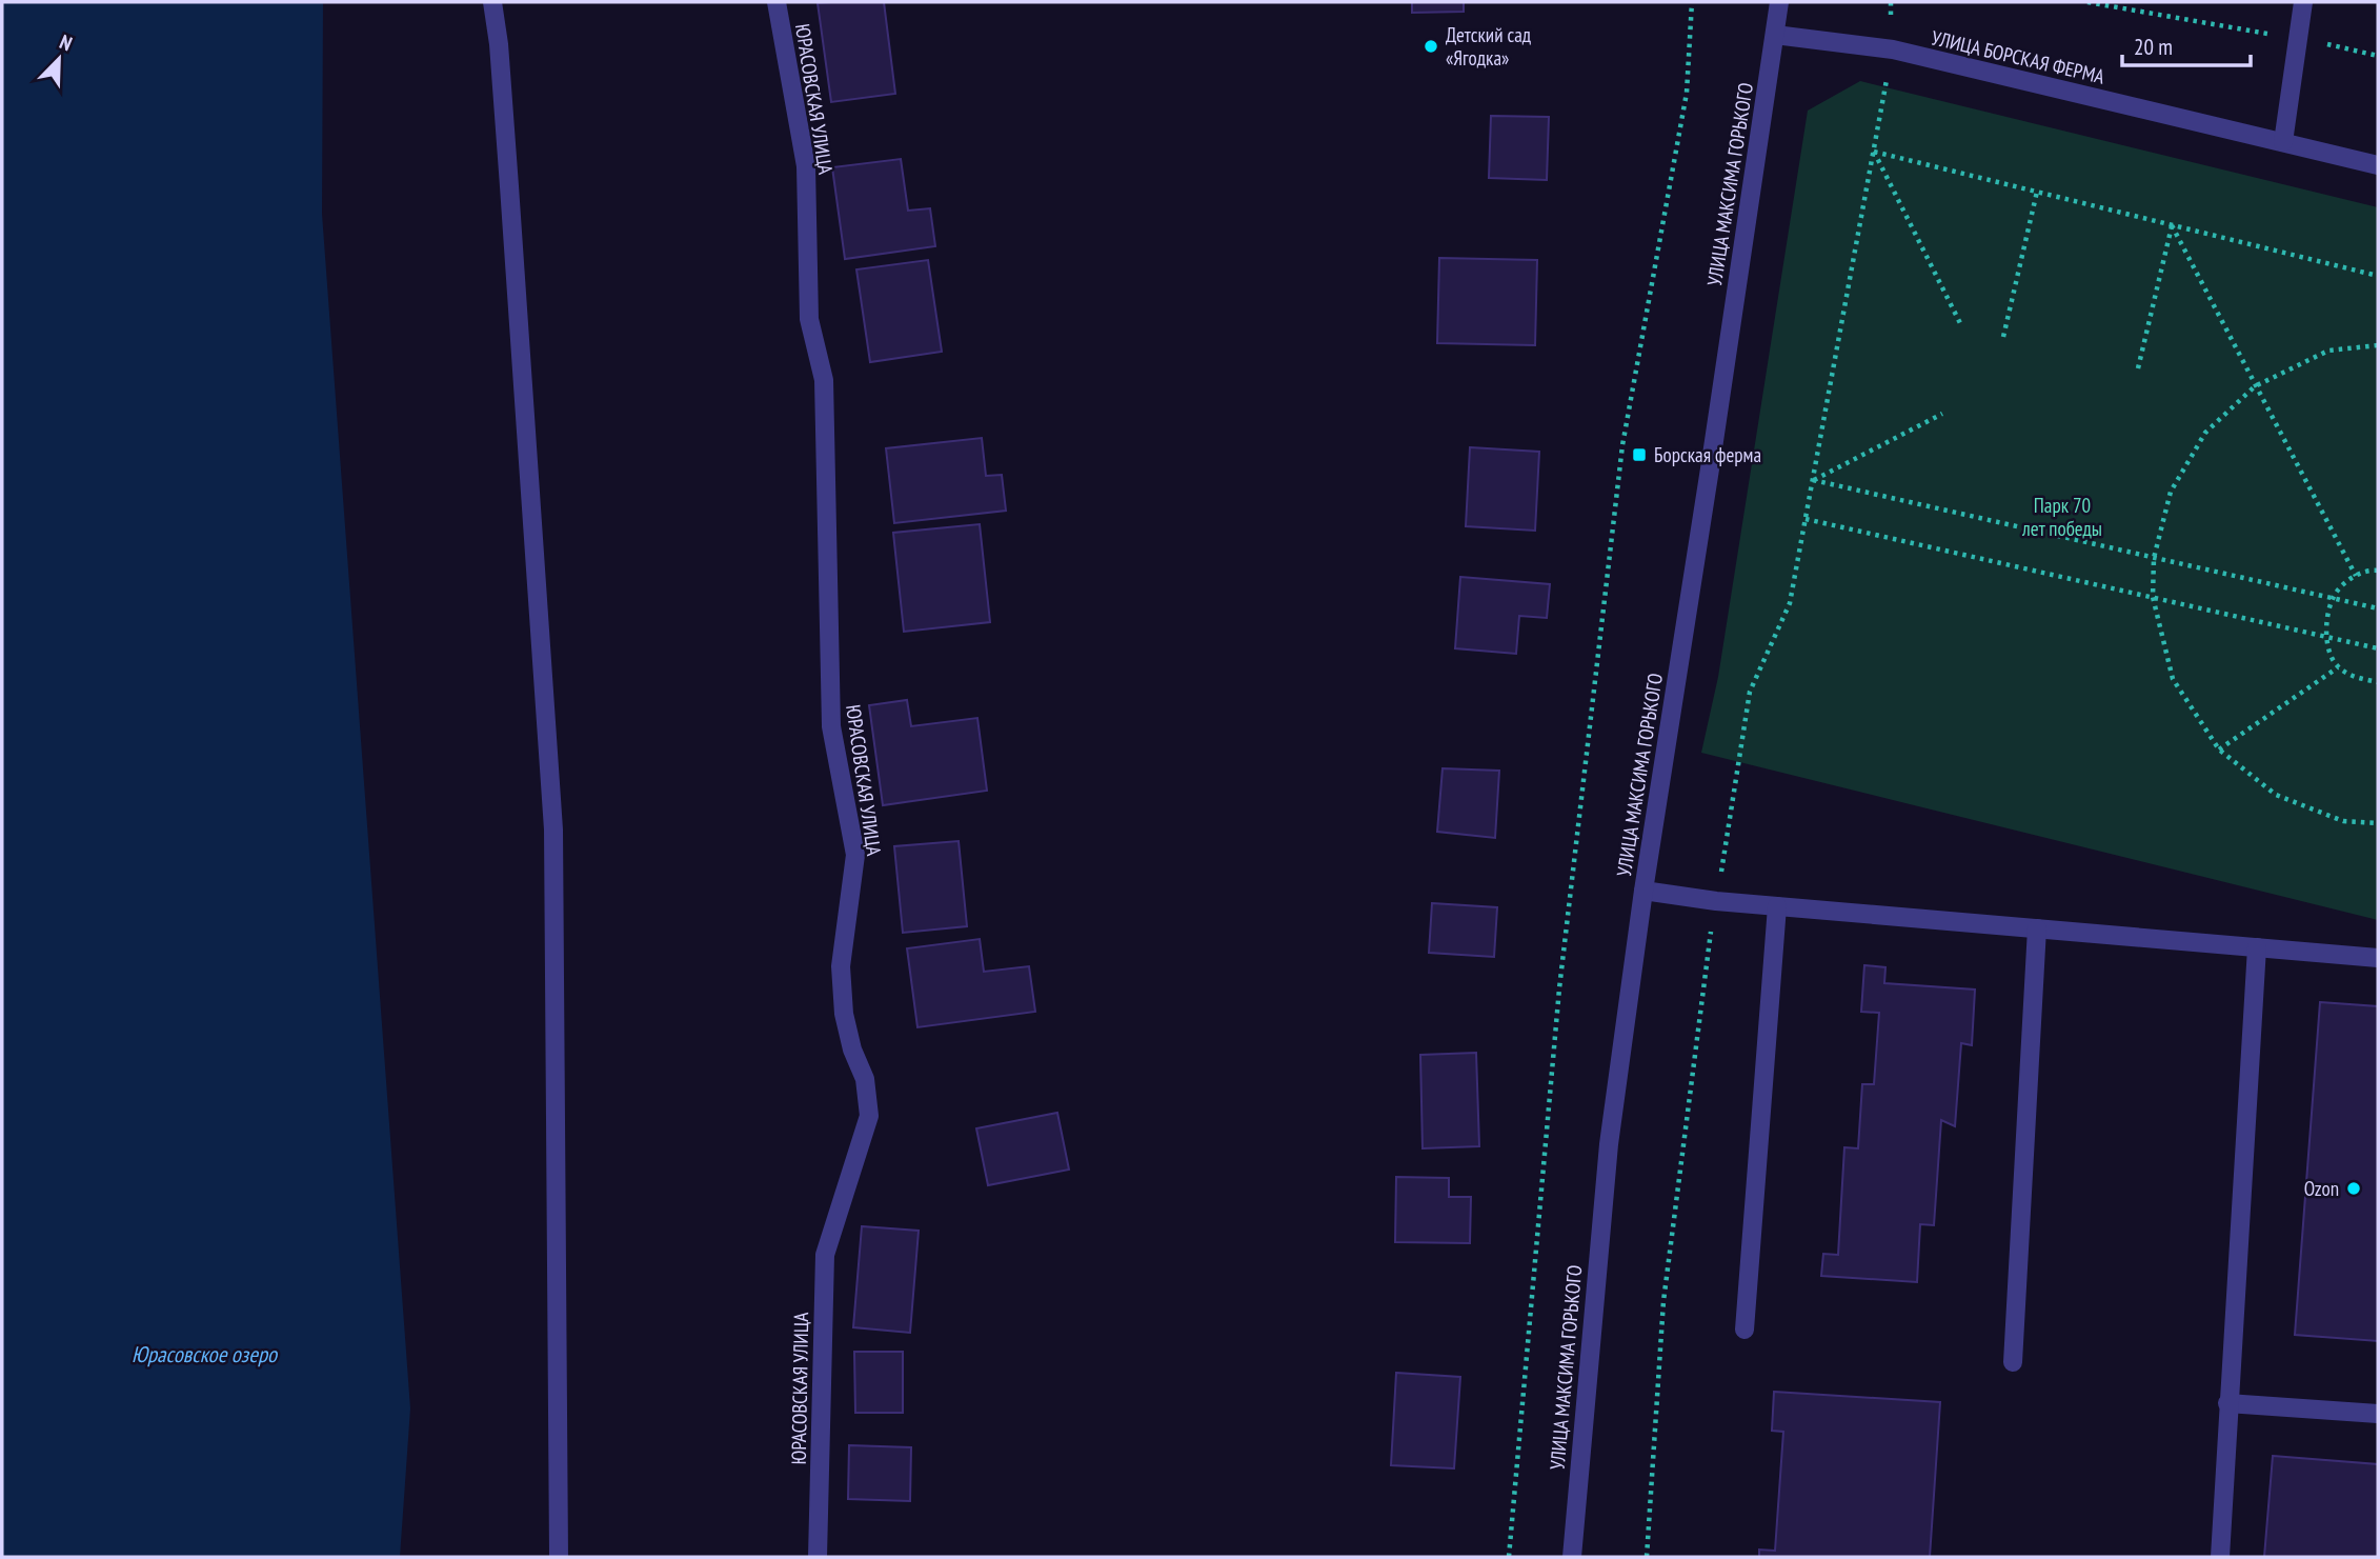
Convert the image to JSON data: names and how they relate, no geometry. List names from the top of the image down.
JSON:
{
  "streets": {
    "street": ["УЛИЦА БОРСКАЯ ФЕРМА", "ЮРАСОВСКАЯ УЛИЦА", "УЛИЦА МАКСИМА ГОРЬКОГО"]
  },
  "crossings": [
    ["УЛИЦА БОРСКАЯ ФЕРМА", "УЛИЦА МАКСИМА ГОРЬКОГО"]
  ],
  "water": ["Юрасовское озеро"],
  "parks": ["Парк 70 лет победы"],
  "places": {
    "other": ["Детский сад «Ягодка»", "Ozon"],
    "transit": ["Борская ферма"]
  },
  "scale_bar": "20 m",
  "north": "top right"
}
